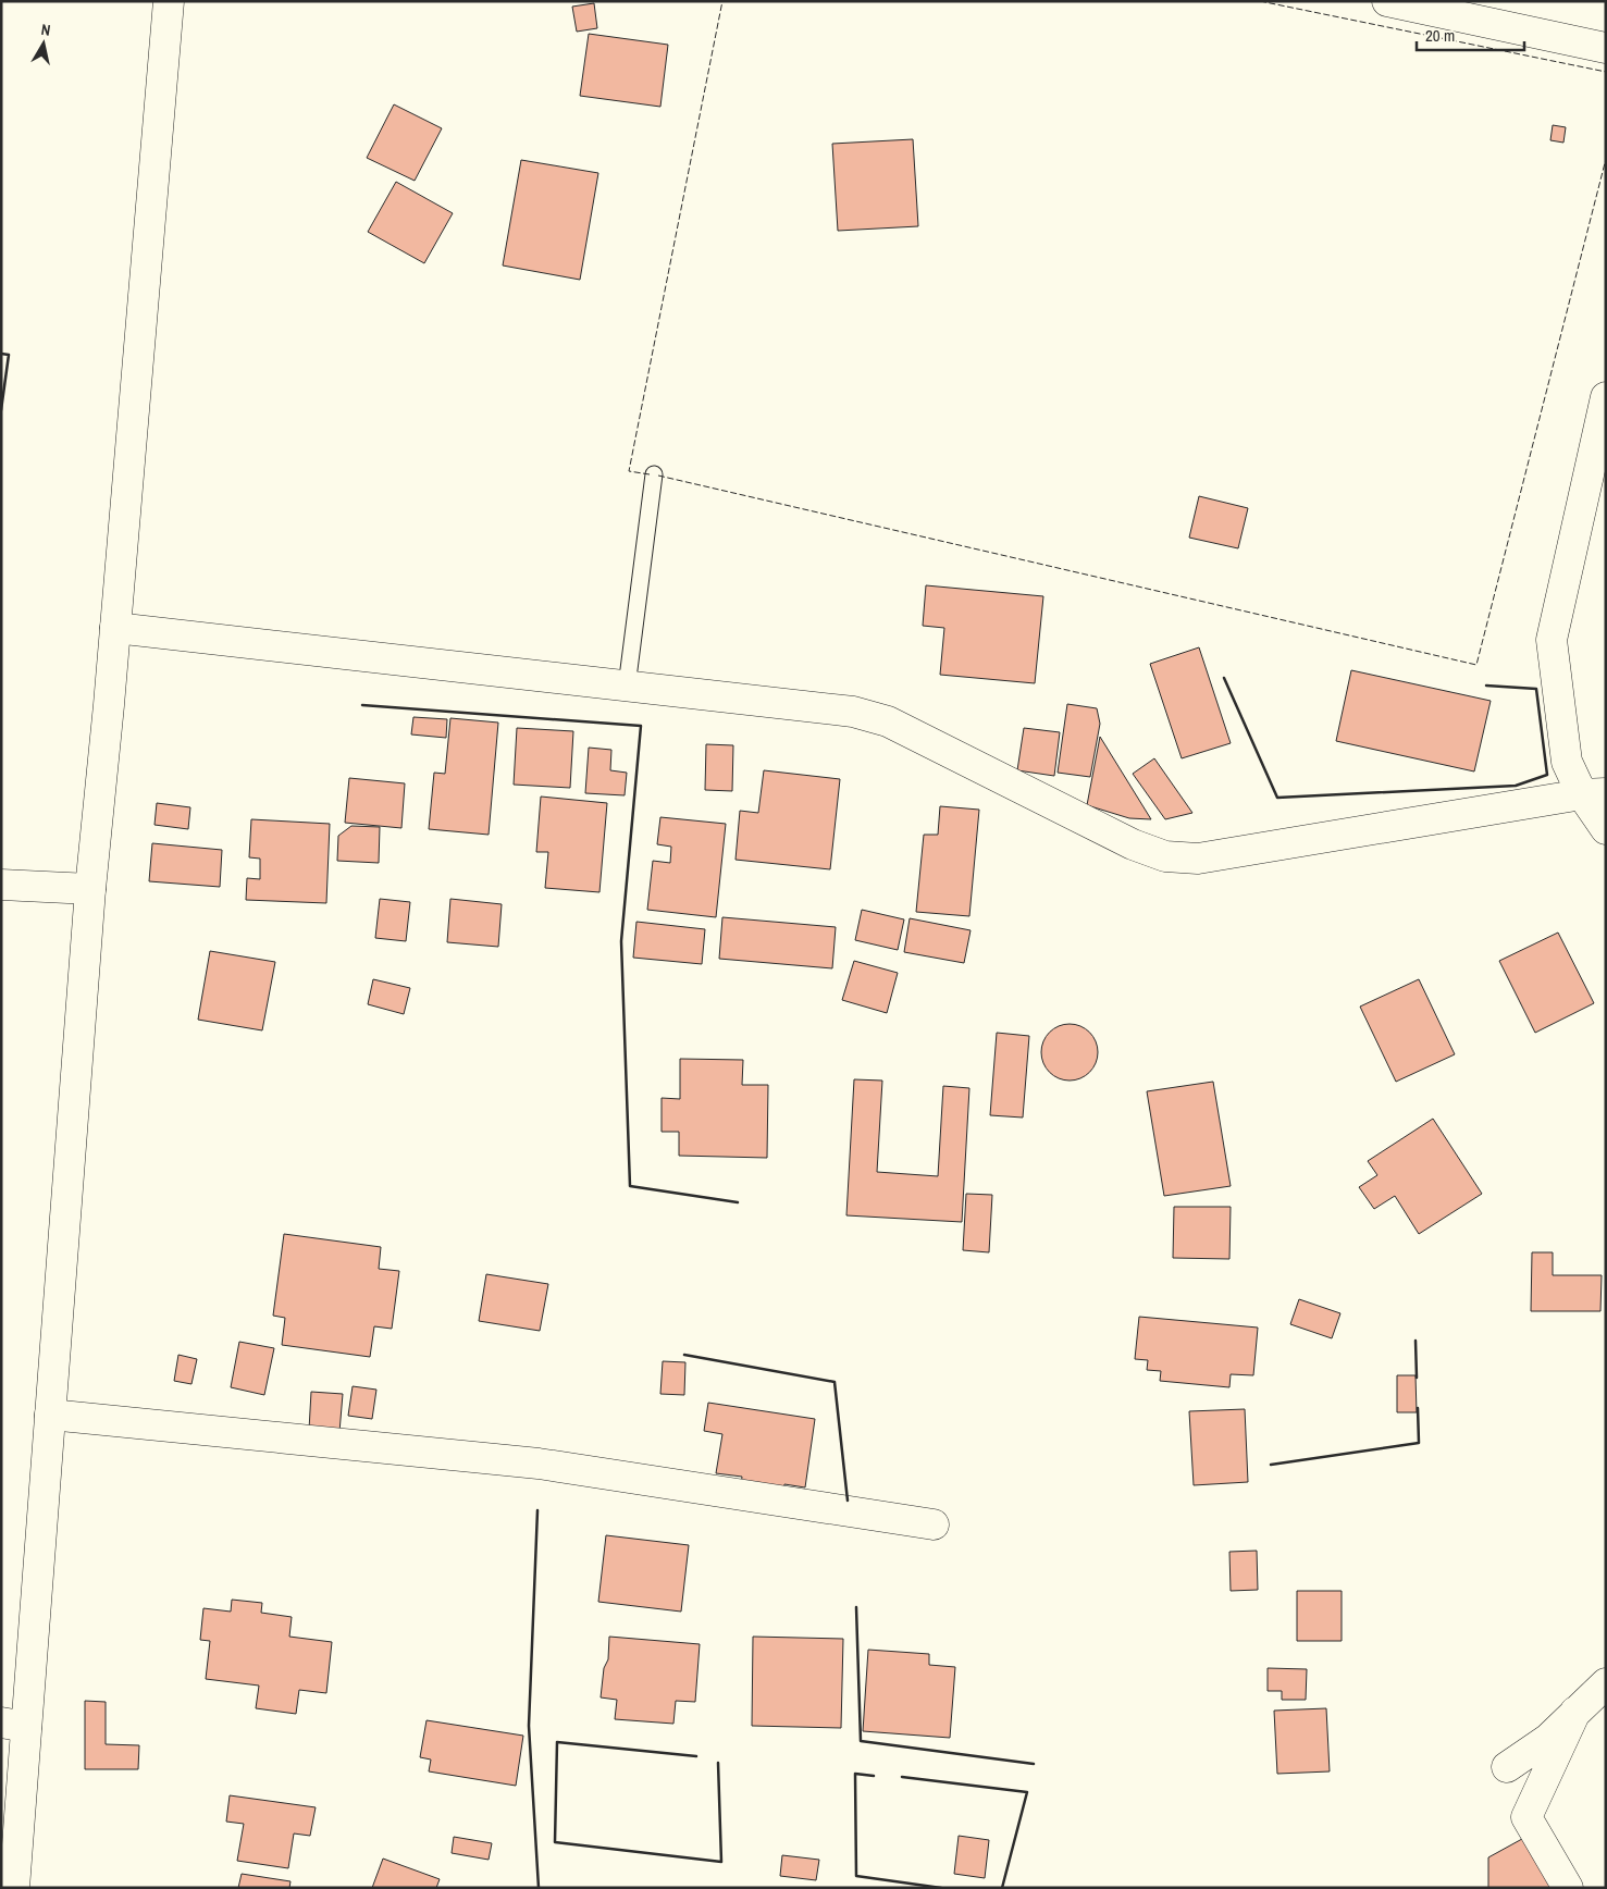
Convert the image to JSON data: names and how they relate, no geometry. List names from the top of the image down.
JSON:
{
  "scale_bar": "20 m",
  "north": "top"
}
